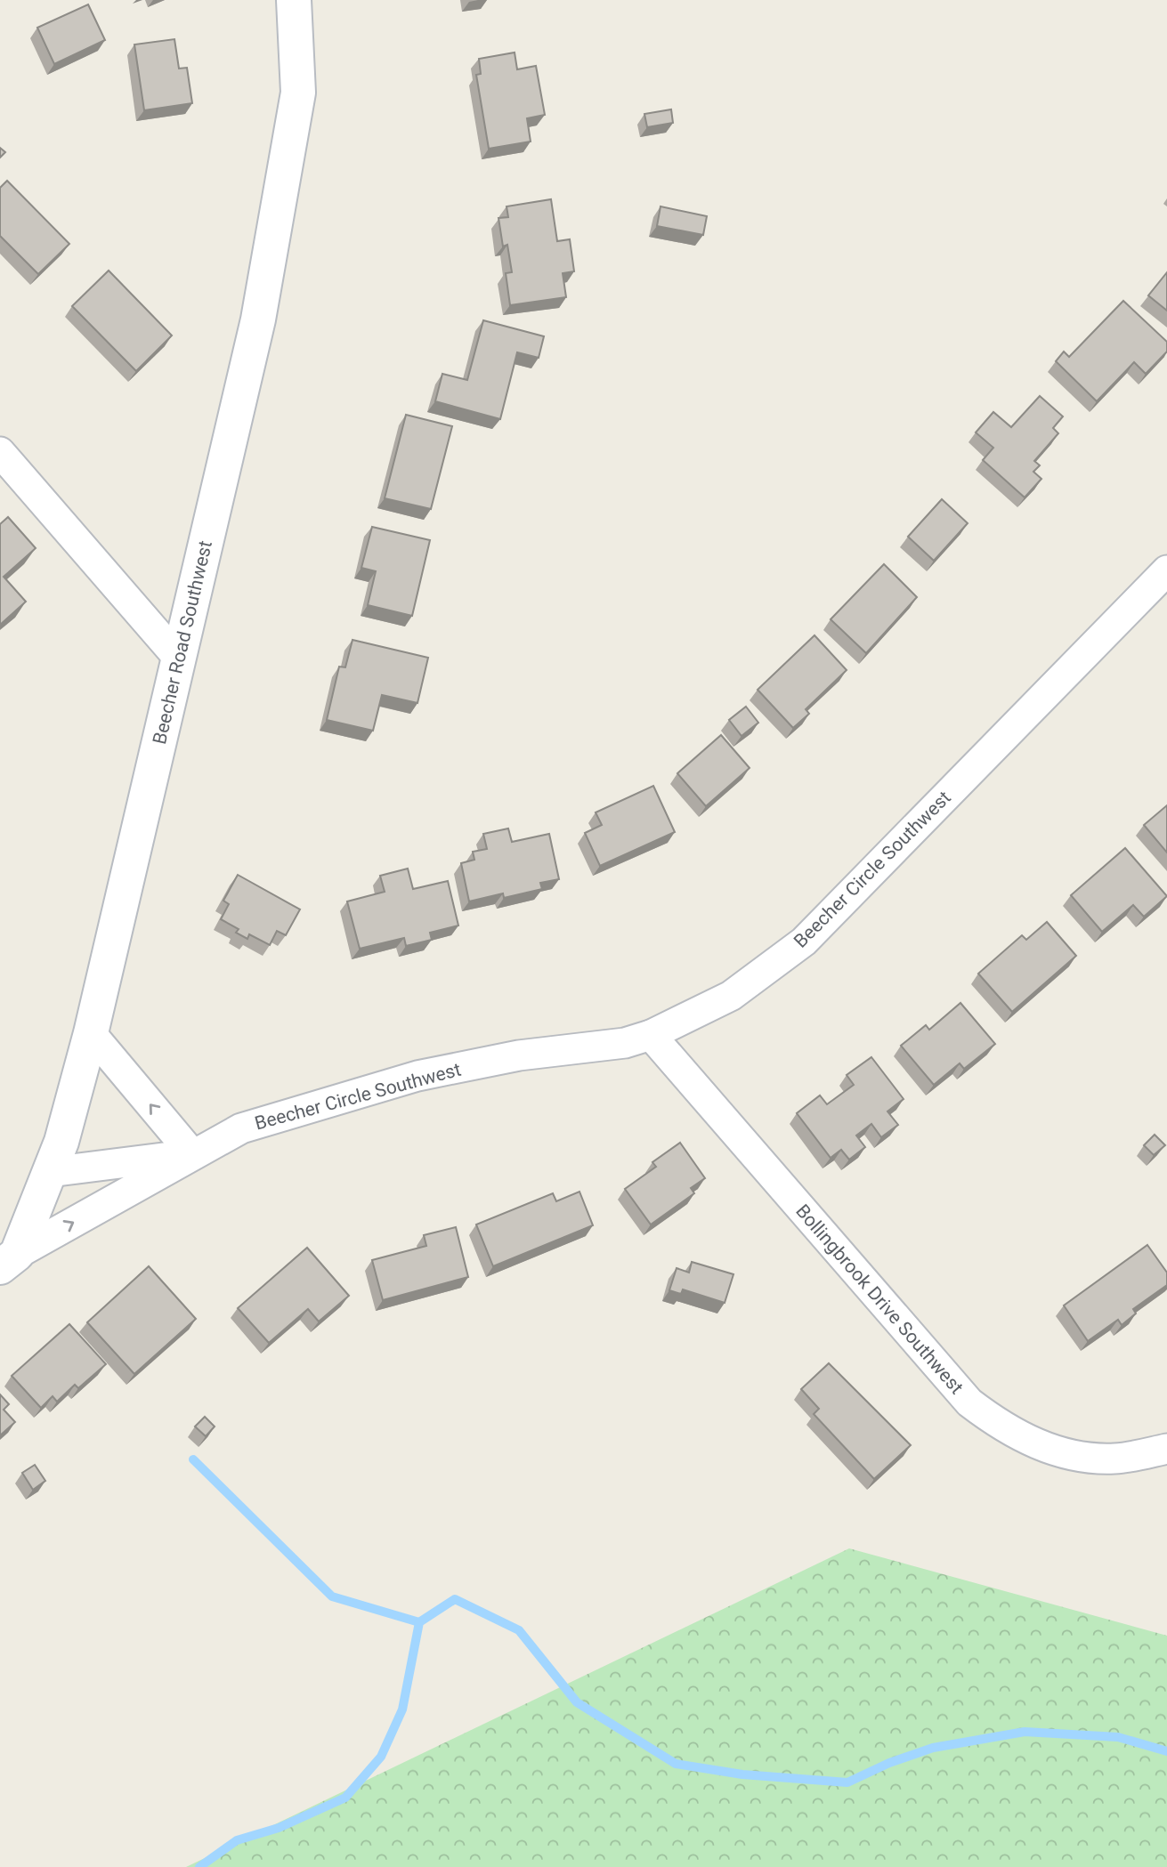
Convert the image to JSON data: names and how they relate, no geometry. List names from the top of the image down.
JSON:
{
  "streets": {
    "street": ["Beecher Road Southwest", "Beecher Circle Southwest", "Bollingbrook Drive Southwest"]
  },
  "crossings": [
    ["Beecher Road Southwest", "Beecher Circle Southwest"],
    ["Beecher Circle Southwest", "Bollingbrook Drive Southwest"]
  ]
}
